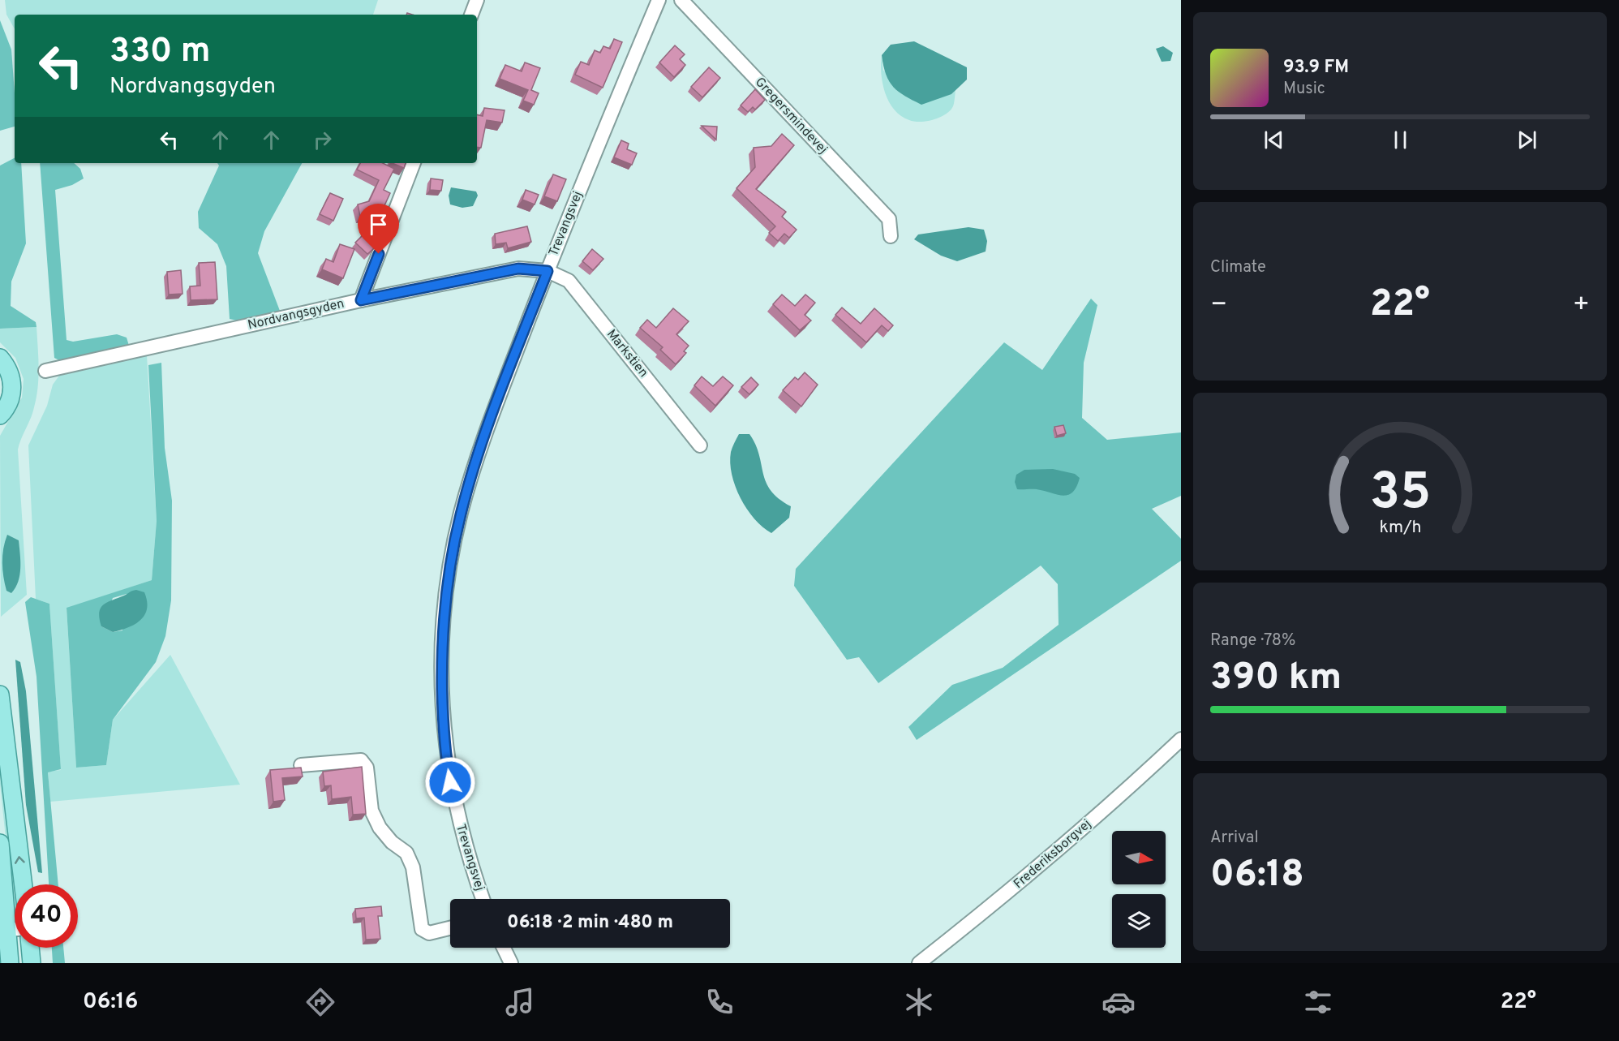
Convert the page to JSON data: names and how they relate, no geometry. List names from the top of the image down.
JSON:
{
  "streets": {
    "street": [
      "Gregersmindevej",
      "Trevangsvej",
      "Nordvangsgyden",
      "Markstien",
      "Frederiksborgvej"
    ]
  },
  "crossings": [
    ["Trevangsvej", "Nordvangsgyden"],
    ["Trevangsvej", "Markstien"],
    ["Nordvangsgyden", "Markstien"]
  ],
  "north": "right",
  "page": {
    "turn": ["330 m", "Nordvangsgyden"],
    "song": ["93.9 FM", "Music"],
    "tile": [
      "Climate",
      ["Range · 78%", "390 km"],
      ["Arrival", "06:18"]
    ],
    "heat": ["−", "22°", "+"],
    "limit": "40",
    "trip": "06:18 · 2 min · 480 m",
    "tabs": ["06:16", "22°"],
    "gauge": ["35", "km/h"]
  }
}
